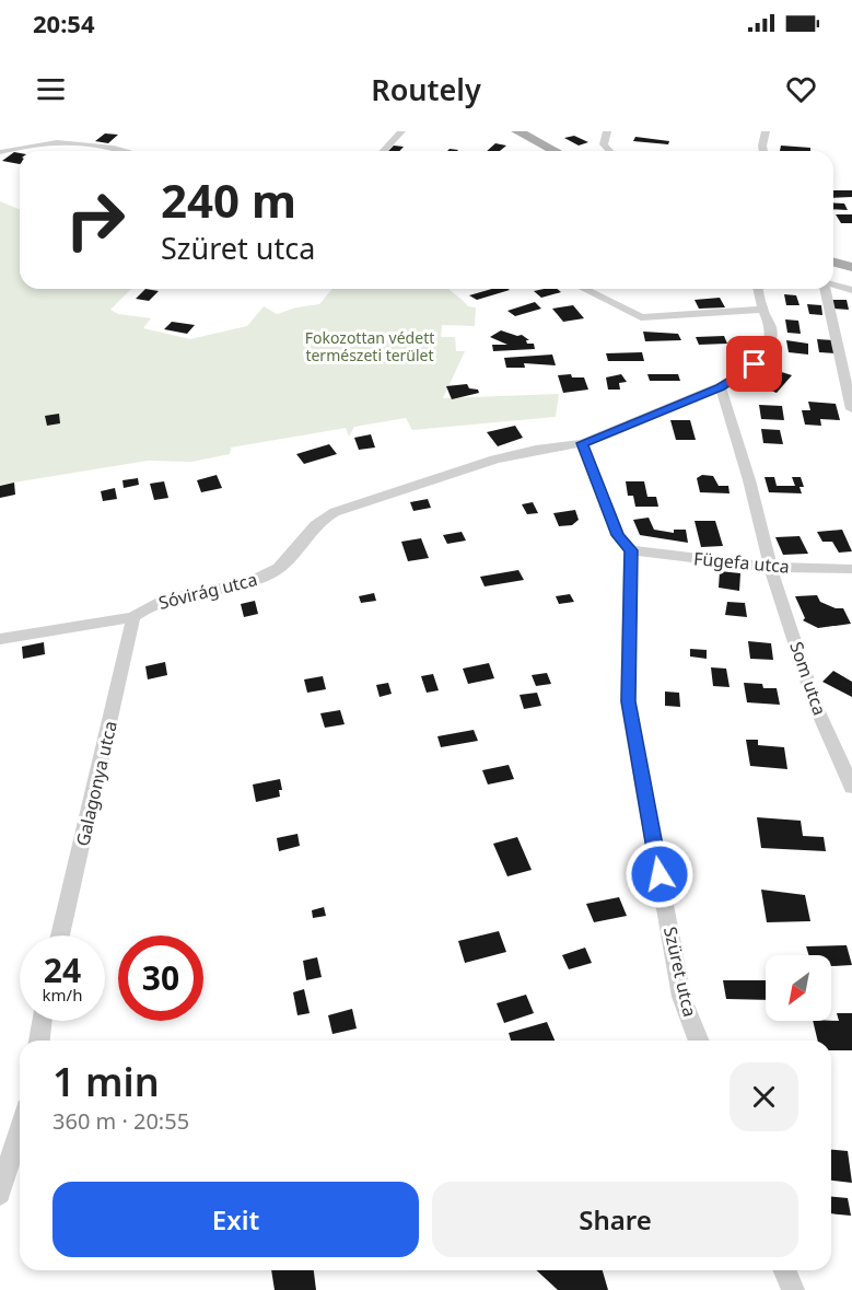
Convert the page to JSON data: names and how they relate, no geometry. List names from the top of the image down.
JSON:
{
  "streets": {
    "street": [
      "Fügefa utca",
      "Sóvirág utca",
      "Som utca",
      "Galagonya utca",
      "Szüret utca"
    ]
  },
  "crossings": [
    ["Fügefa utca", "Som utca"],
    ["Fügefa utca", "Szüret utca"],
    ["Sóvirág utca", "Galagonya utca"]
  ],
  "parks": ["Fokozottan védett természeti terület"],
  "north": "bottom left",
  "page": {
    "status": "20:54",
    "header": "Routely",
    "turn": ["240 m", "Szüret utca"],
    "speed": "24 km/h",
    "limit": "30",
    "heading": ["1 min", "360 m · 20:55"],
    "buttons": ["Exit", "Share"]
  }
}
